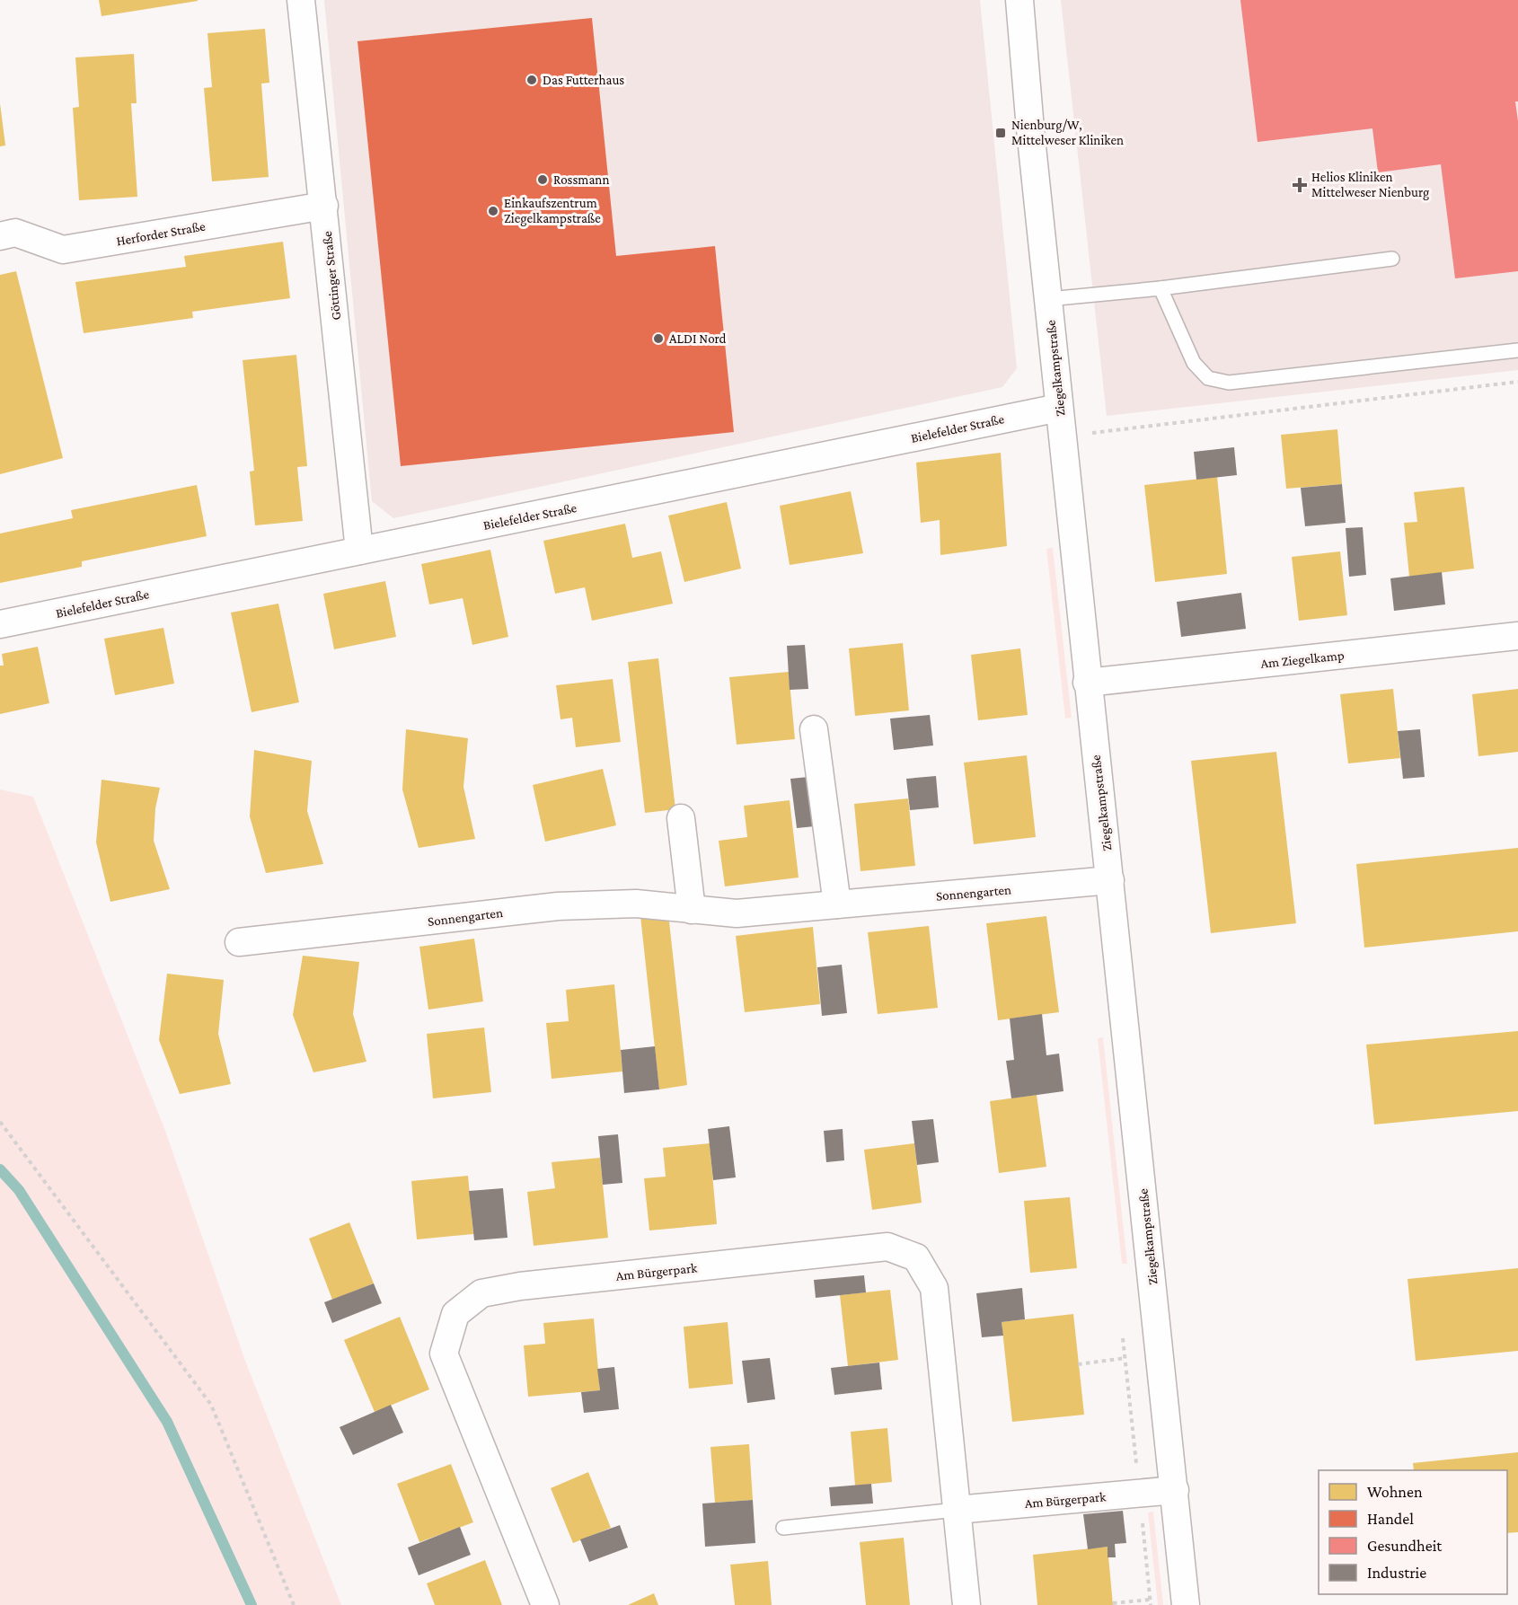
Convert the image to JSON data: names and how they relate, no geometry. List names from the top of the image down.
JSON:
{
  "streets": {
    "street": [
      "Herforder Straße",
      "Göttinger Straße",
      "Ziegelkampstraße",
      "Bielefelder Straße",
      "Am Ziegelkamp",
      "Sonnengarten",
      "Am Bürgerpark"
    ]
  },
  "crossings": [
    ["Herforder Straße", "Göttinger Straße"],
    ["Göttinger Straße", "Bielefelder Straße"],
    ["Ziegelkampstraße", "Bielefelder Straße"],
    ["Ziegelkampstraße", "Am Ziegelkamp"],
    ["Ziegelkampstraße", "Sonnengarten"],
    ["Ziegelkampstraße", "Am Bürgerpark"]
  ],
  "places": {
    "other": [
      "Das Futterhaus",
      "Rossmann",
      "Einkaufszentrum Ziegelkampstraße",
      "ALDI Nord"
    ],
    "transit": ["Nienburg/W, Mittelweser Kliniken"],
    "health": ["Helios Kliniken Mittelweser Nienburg"]
  },
  "legend": [
    "Wohnen",
    "Handel",
    "Gesundheit",
    "Industrie"
  ]
}
